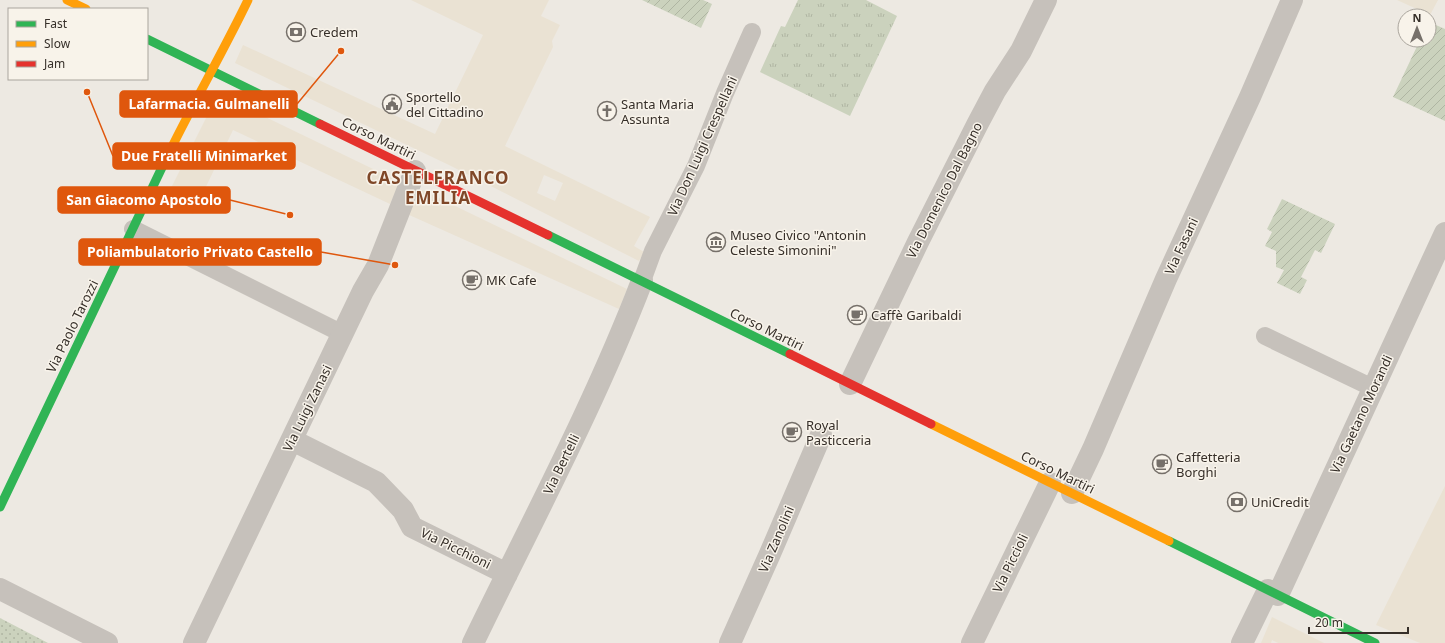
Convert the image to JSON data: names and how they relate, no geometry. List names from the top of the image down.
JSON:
{
  "streets": {
    "main road": ["Corso Martiri", "Via Paolo Tarozzi"],
    "street": [
      "Via Domenico Dal Bagno",
      "Via Fasani",
      "Via Luigi Zanasi",
      "Via Gaetano Morandi",
      "Via Bertelli",
      "Via Zanolini",
      "Via Picchioni",
      "Via Piccioli"
    ],
    "lane": ["Via Don Luigi Crespellani"]
  },
  "crossings": [
    ["Corso Martiri", "Via Don Luigi Crespellani"],
    ["Corso Martiri", "Via Domenico Dal Bagno"],
    ["Corso Martiri", "Via Fasani"],
    ["Corso Martiri", "Via Paolo Tarozzi"],
    ["Corso Martiri", "Via Luigi Zanasi"],
    ["Corso Martiri", "Via Gaetano Morandi"],
    ["Corso Martiri", "Via Bertelli"],
    ["Corso Martiri", "Via Piccioli"],
    ["Via Don Luigi Crespellani", "Via Bertelli"],
    ["Via Luigi Zanasi", "Via Picchioni"],
    ["Via Bertelli", "Via Picchioni"]
  ],
  "districts": ["CASTELFRANCO EMILIA"],
  "places": {
    "bank": ["Credem", "UniCredit"],
    "other": [
      "Lafarmacia. Gulmanelli",
      "Due Fratelli Minimarket",
      "San Giacomo Apostolo",
      "Poliambulatorio Privato Castello"
    ],
    "public building": ["Sportello del Cittadino"],
    "church": ["Santa Maria Assunta"],
    "museum": ["Museo Civico \"Antonin Celeste Simonini\""],
    "cafe": [
      "MK Cafe",
      "Caffè Garibaldi",
      "Royal Pasticceria",
      "Caffetteria Borghi"
    ]
  },
  "legend": ["Fast", "Slow", "Jam"],
  "scale_bar": "20 m",
  "north": "top"
}
